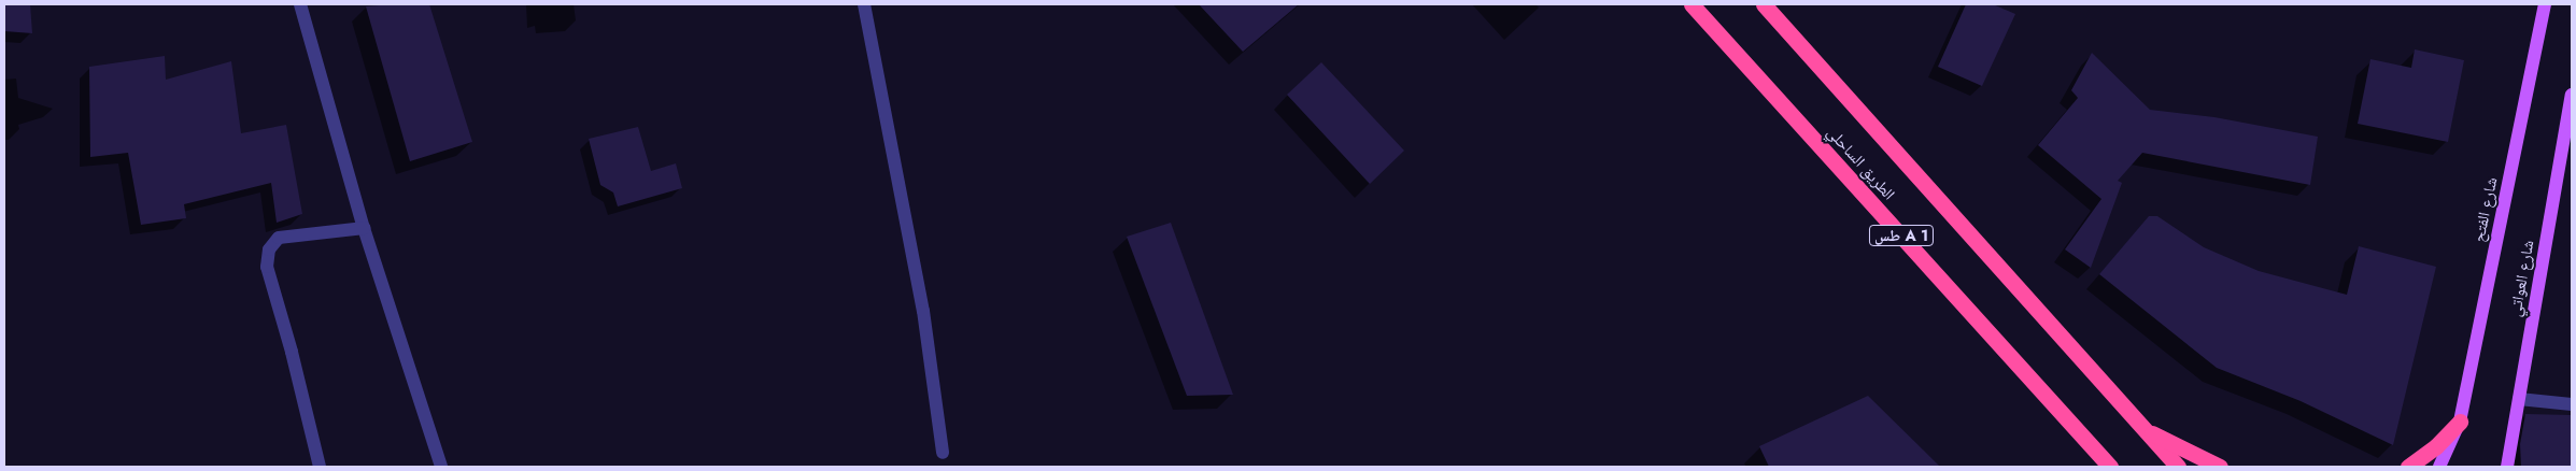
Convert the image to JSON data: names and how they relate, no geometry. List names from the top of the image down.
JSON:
{
  "streets": {
    "highway": ["الطريق الساحلي", "طس A 1"],
    "main road": ["شارع الفتح", "شارع العواتي"]
  }
}
